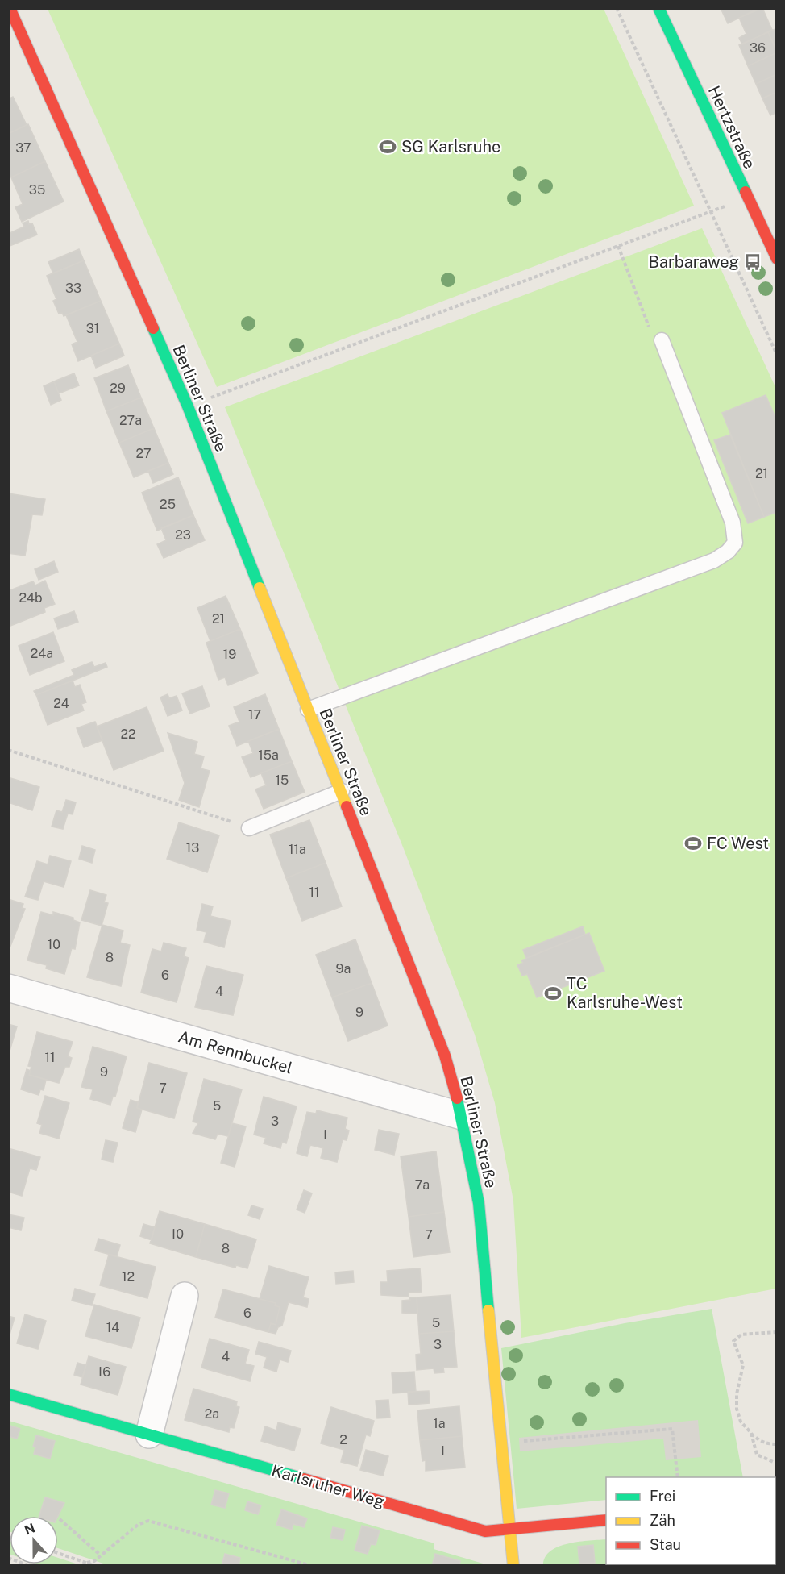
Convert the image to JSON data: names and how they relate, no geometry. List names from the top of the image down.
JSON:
{
  "streets": {
    "street": [
      "Hertzstraße",
      "Berliner Straße",
      "Am Rennbuckel",
      "Karlsruher Weg"
    ]
  },
  "crossings": [
    ["Berliner Straße", "Am Rennbuckel"],
    ["Berliner Straße", "Karlsruher Weg"]
  ],
  "places": {
    "sports": ["SG Karlsruhe", "FC West", "TC Karlsruhe-West"],
    "bus stop": ["Barbaraweg"]
  },
  "house_numbers": [
    "36",
    "37",
    "35",
    "33",
    "31",
    "29",
    "27a",
    "27",
    "21",
    "25",
    "23",
    "24b",
    "21",
    "24a",
    "19",
    "24",
    "17",
    "22",
    "15a",
    "15",
    "13",
    "11a",
    "11",
    "10",
    "8",
    "9a",
    "6",
    "4",
    "9",
    "11",
    "9",
    "7",
    "5",
    "3",
    "1",
    "7a",
    "10",
    "7",
    "8",
    "12",
    "6",
    "5",
    "14",
    "3",
    "4",
    "16",
    "2a",
    "1a",
    "2",
    "1"
  ],
  "legend": ["Frei", "Zäh", "Stau"],
  "north": "top"
}
